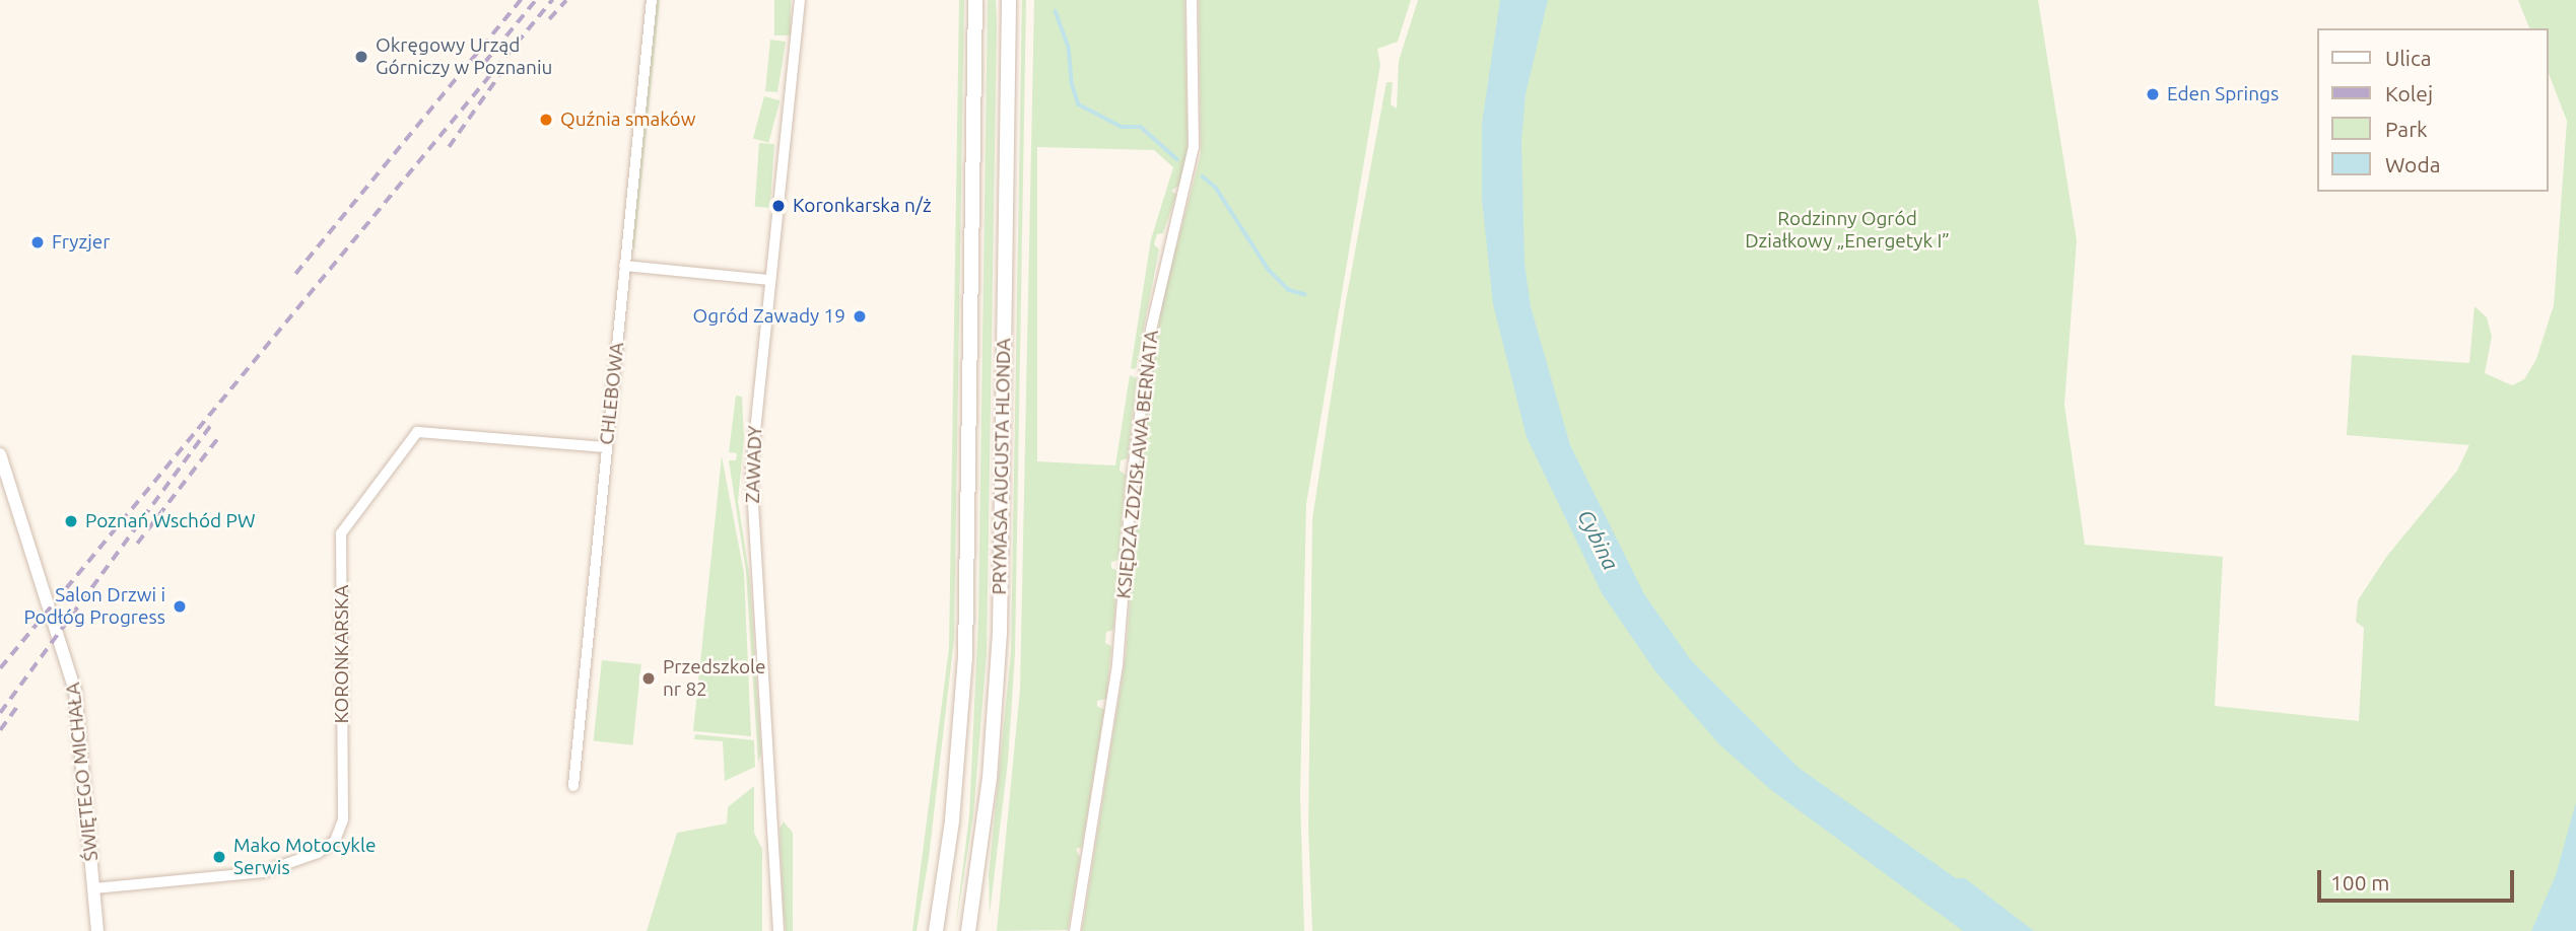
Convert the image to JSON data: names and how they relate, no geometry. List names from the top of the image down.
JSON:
{
  "streets": {
    "main road": ["PRYMASA AUGUSTA HLONDA"],
    "street": [
      "CHLEBOWA",
      "ZAWADY",
      "KSIĘDZA ZDZISŁAWA BERNATA",
      "KORONKARSKA",
      "ŚWIĘTEGO MICHAŁA"
    ]
  },
  "crossings": [
    ["CHLEBOWA", "KORONKARSKA"],
    ["KORONKARSKA", "ŚWIĘTEGO MICHAŁA"]
  ],
  "water": ["Cybina"],
  "parks": ["Rodzinny Ogród Działkowy „Energetyk I”"],
  "places": [
    "Okręgowy Urząd Górniczy w Poznaniu",
    "Eden Springs",
    "Quźnia smaków",
    "Koronkarska n/ż",
    "Fryzjer",
    "Ogród Zawady 19",
    "Poznań Wschód PW",
    "Salon Drzwi i Podłóg Progress",
    "Przedszkole nr 82",
    "Mako Motocykle Serwis"
  ],
  "legend": [
    "Ulica",
    "Kolej",
    "Park",
    "Woda"
  ],
  "scale_bar": "100 m"
}
